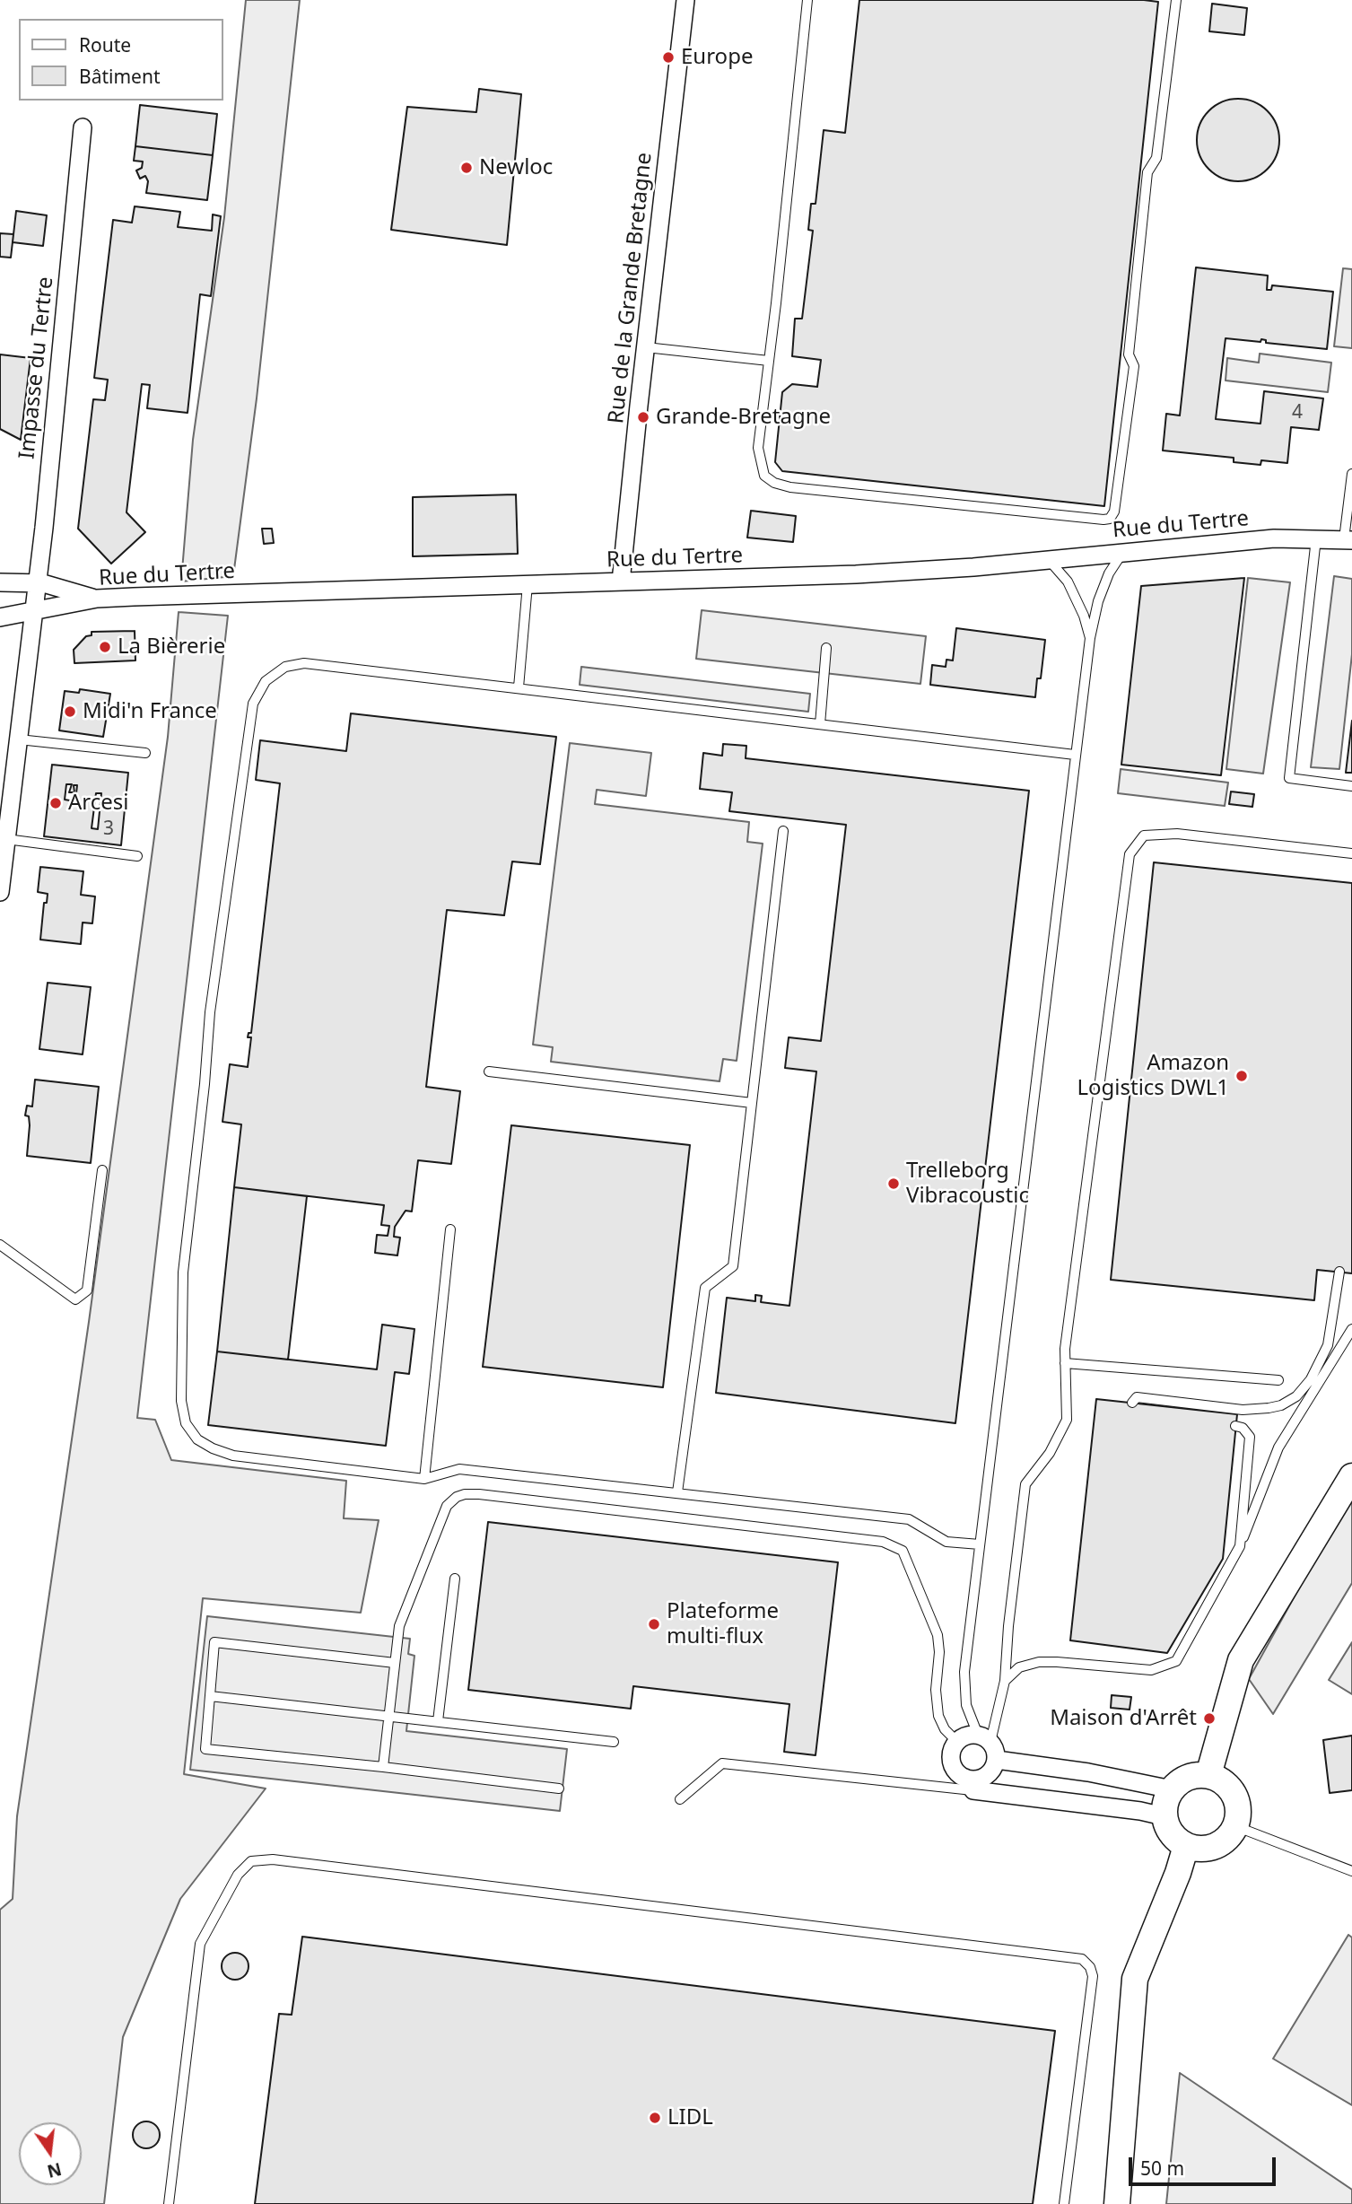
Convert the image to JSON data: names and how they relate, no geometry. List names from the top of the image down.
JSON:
{
  "streets": {
    "street": ["Rue de la Grande Bretagne", "Impasse du Tertre", "Rue du Tertre"]
  },
  "crossings": [
    ["Rue de la Grande Bretagne", "Rue du Tertre"],
    ["Impasse du Tertre", "Rue du Tertre"]
  ],
  "places": [
    "Europe",
    "Newloc",
    "Grande-Bretagne",
    "La Bièrerie",
    "Midi'n France",
    "Arcesi",
    "Amazon Logistics DWL1",
    "Trelleborg Vibracoustic",
    "Plateforme multi-flux",
    "Maison d'Arrêt",
    "LIDL"
  ],
  "house_numbers": ["4", "3"],
  "legend": ["Route", "Bâtiment"],
  "scale_bar": "50 m",
  "north": "bottom"
}
